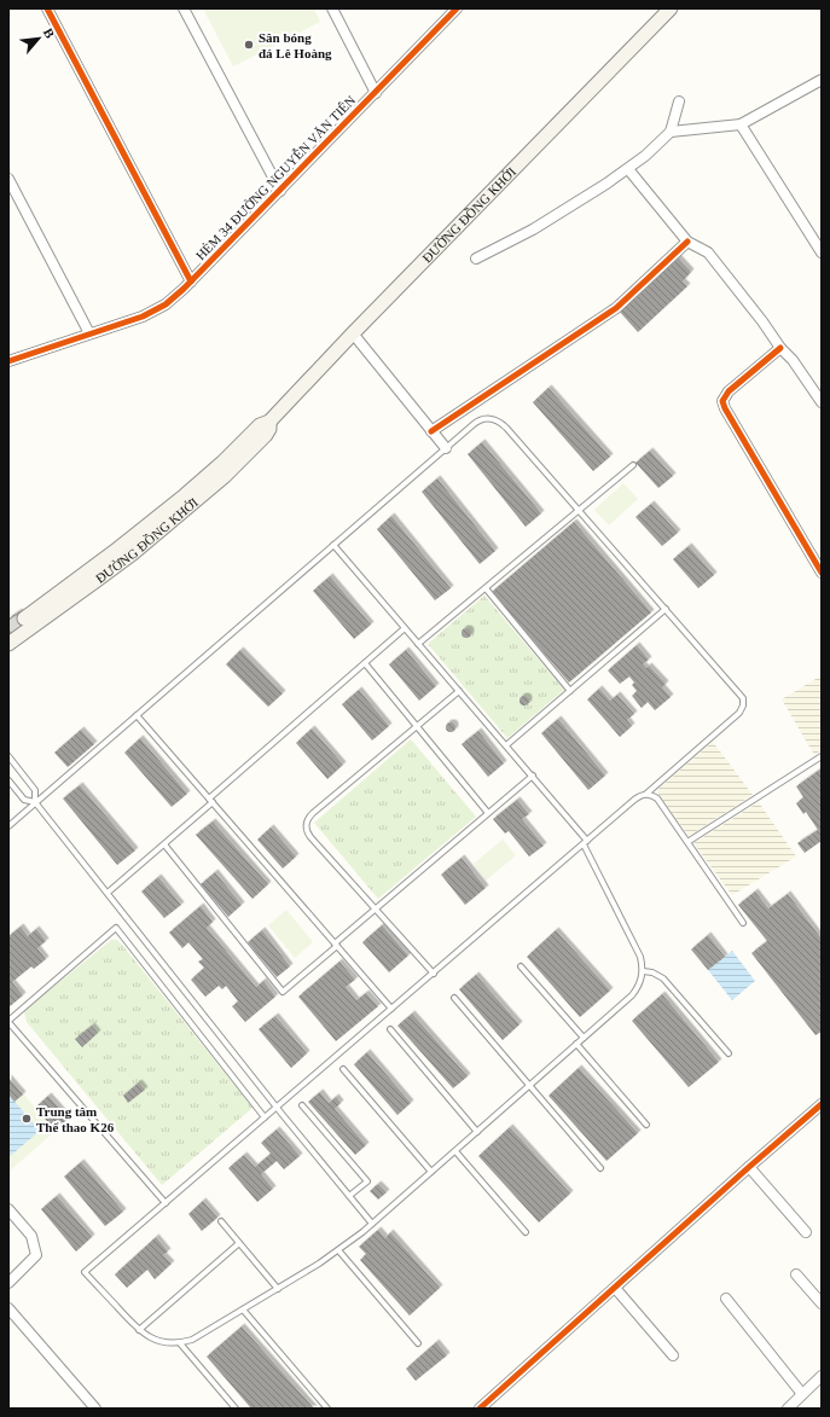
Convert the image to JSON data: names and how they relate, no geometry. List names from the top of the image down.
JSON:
{
  "streets": {
    "main road": ["ĐƯỜNG ĐỒNG KHỞI"],
    "street": ["HẺM 34 ĐƯỜNG NGUYỄN VĂN TIÊN"]
  },
  "places": ["Sân bóng đá Lê Hoàng", "Trung tâm Thể thao K26"],
  "north": "top right"
}
